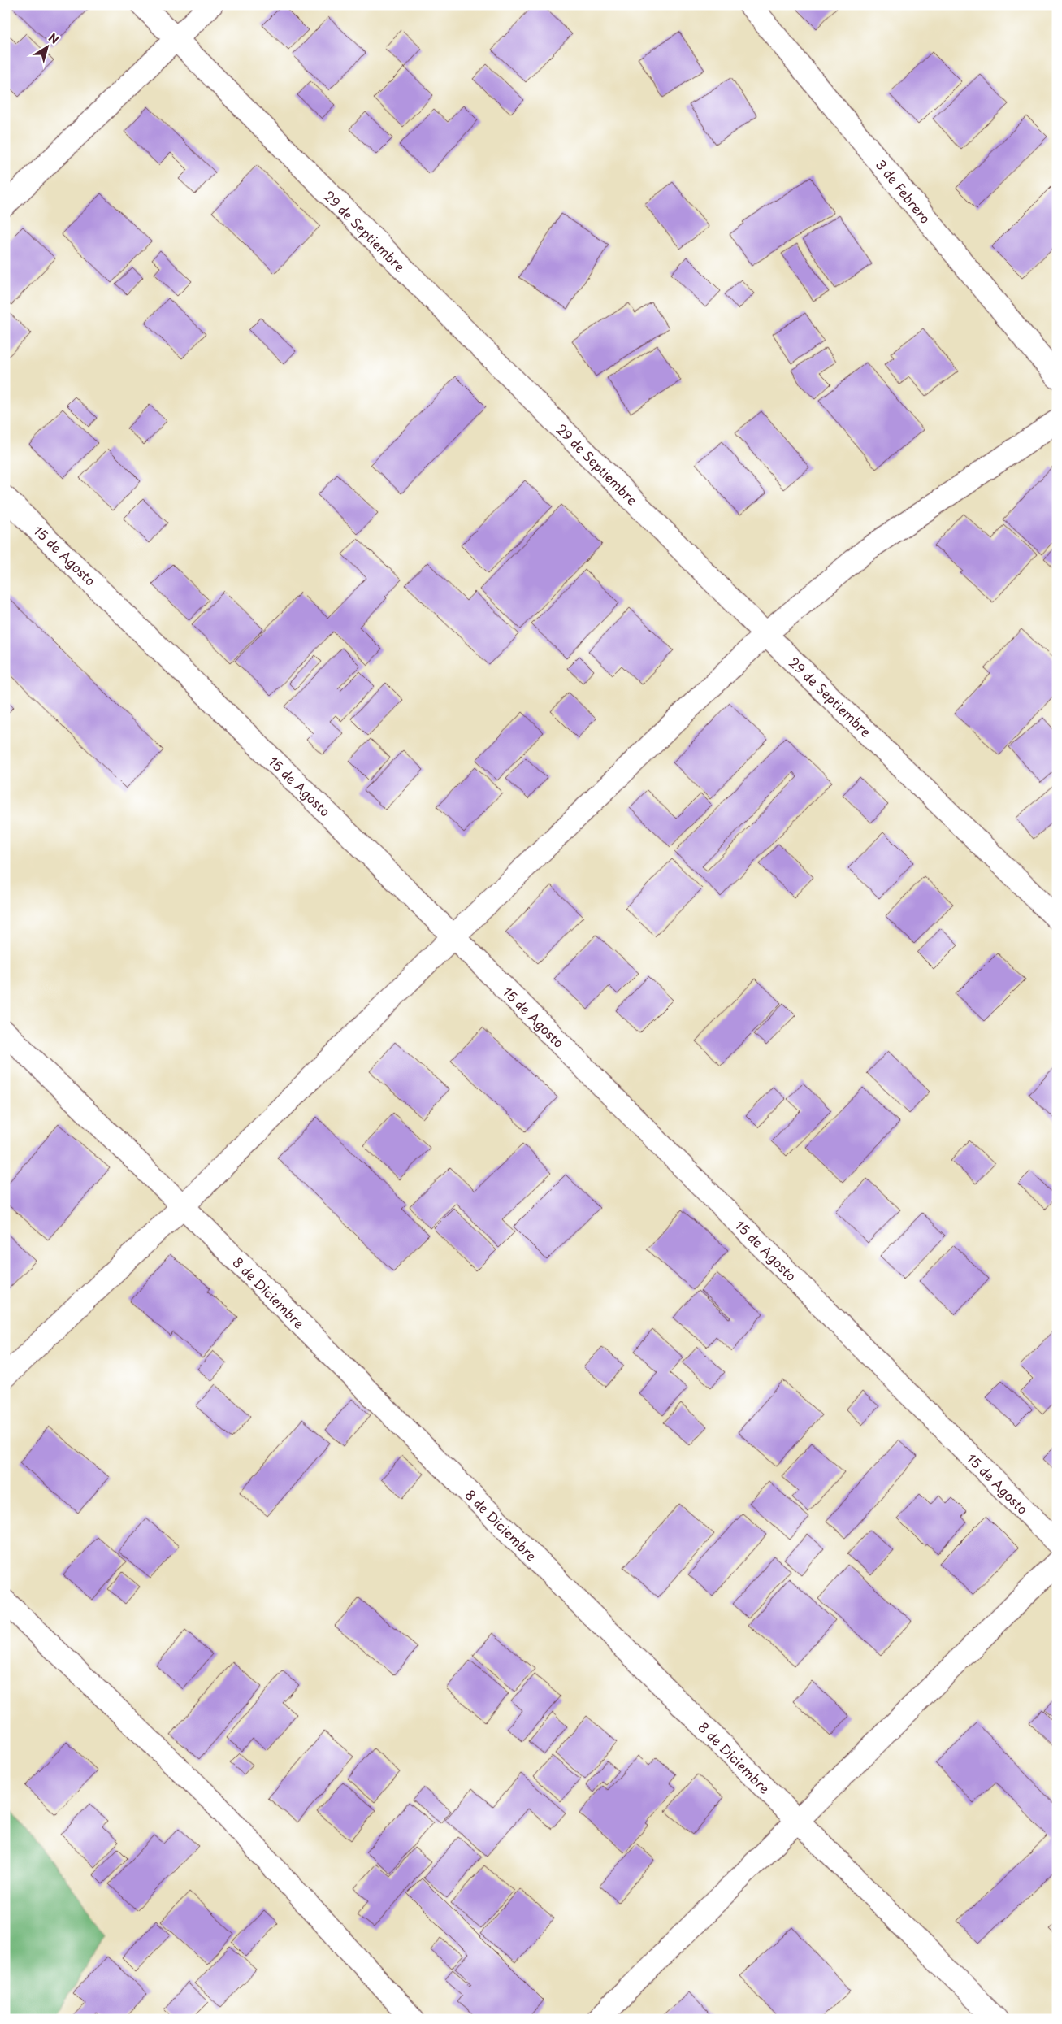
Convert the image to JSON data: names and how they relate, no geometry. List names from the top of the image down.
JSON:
{
  "streets": {
    "street": [
      "3 de Febrero",
      "29 de Septiembre",
      "15 de Agosto",
      "8 de Diciembre"
    ]
  },
  "north": "top right"
}
